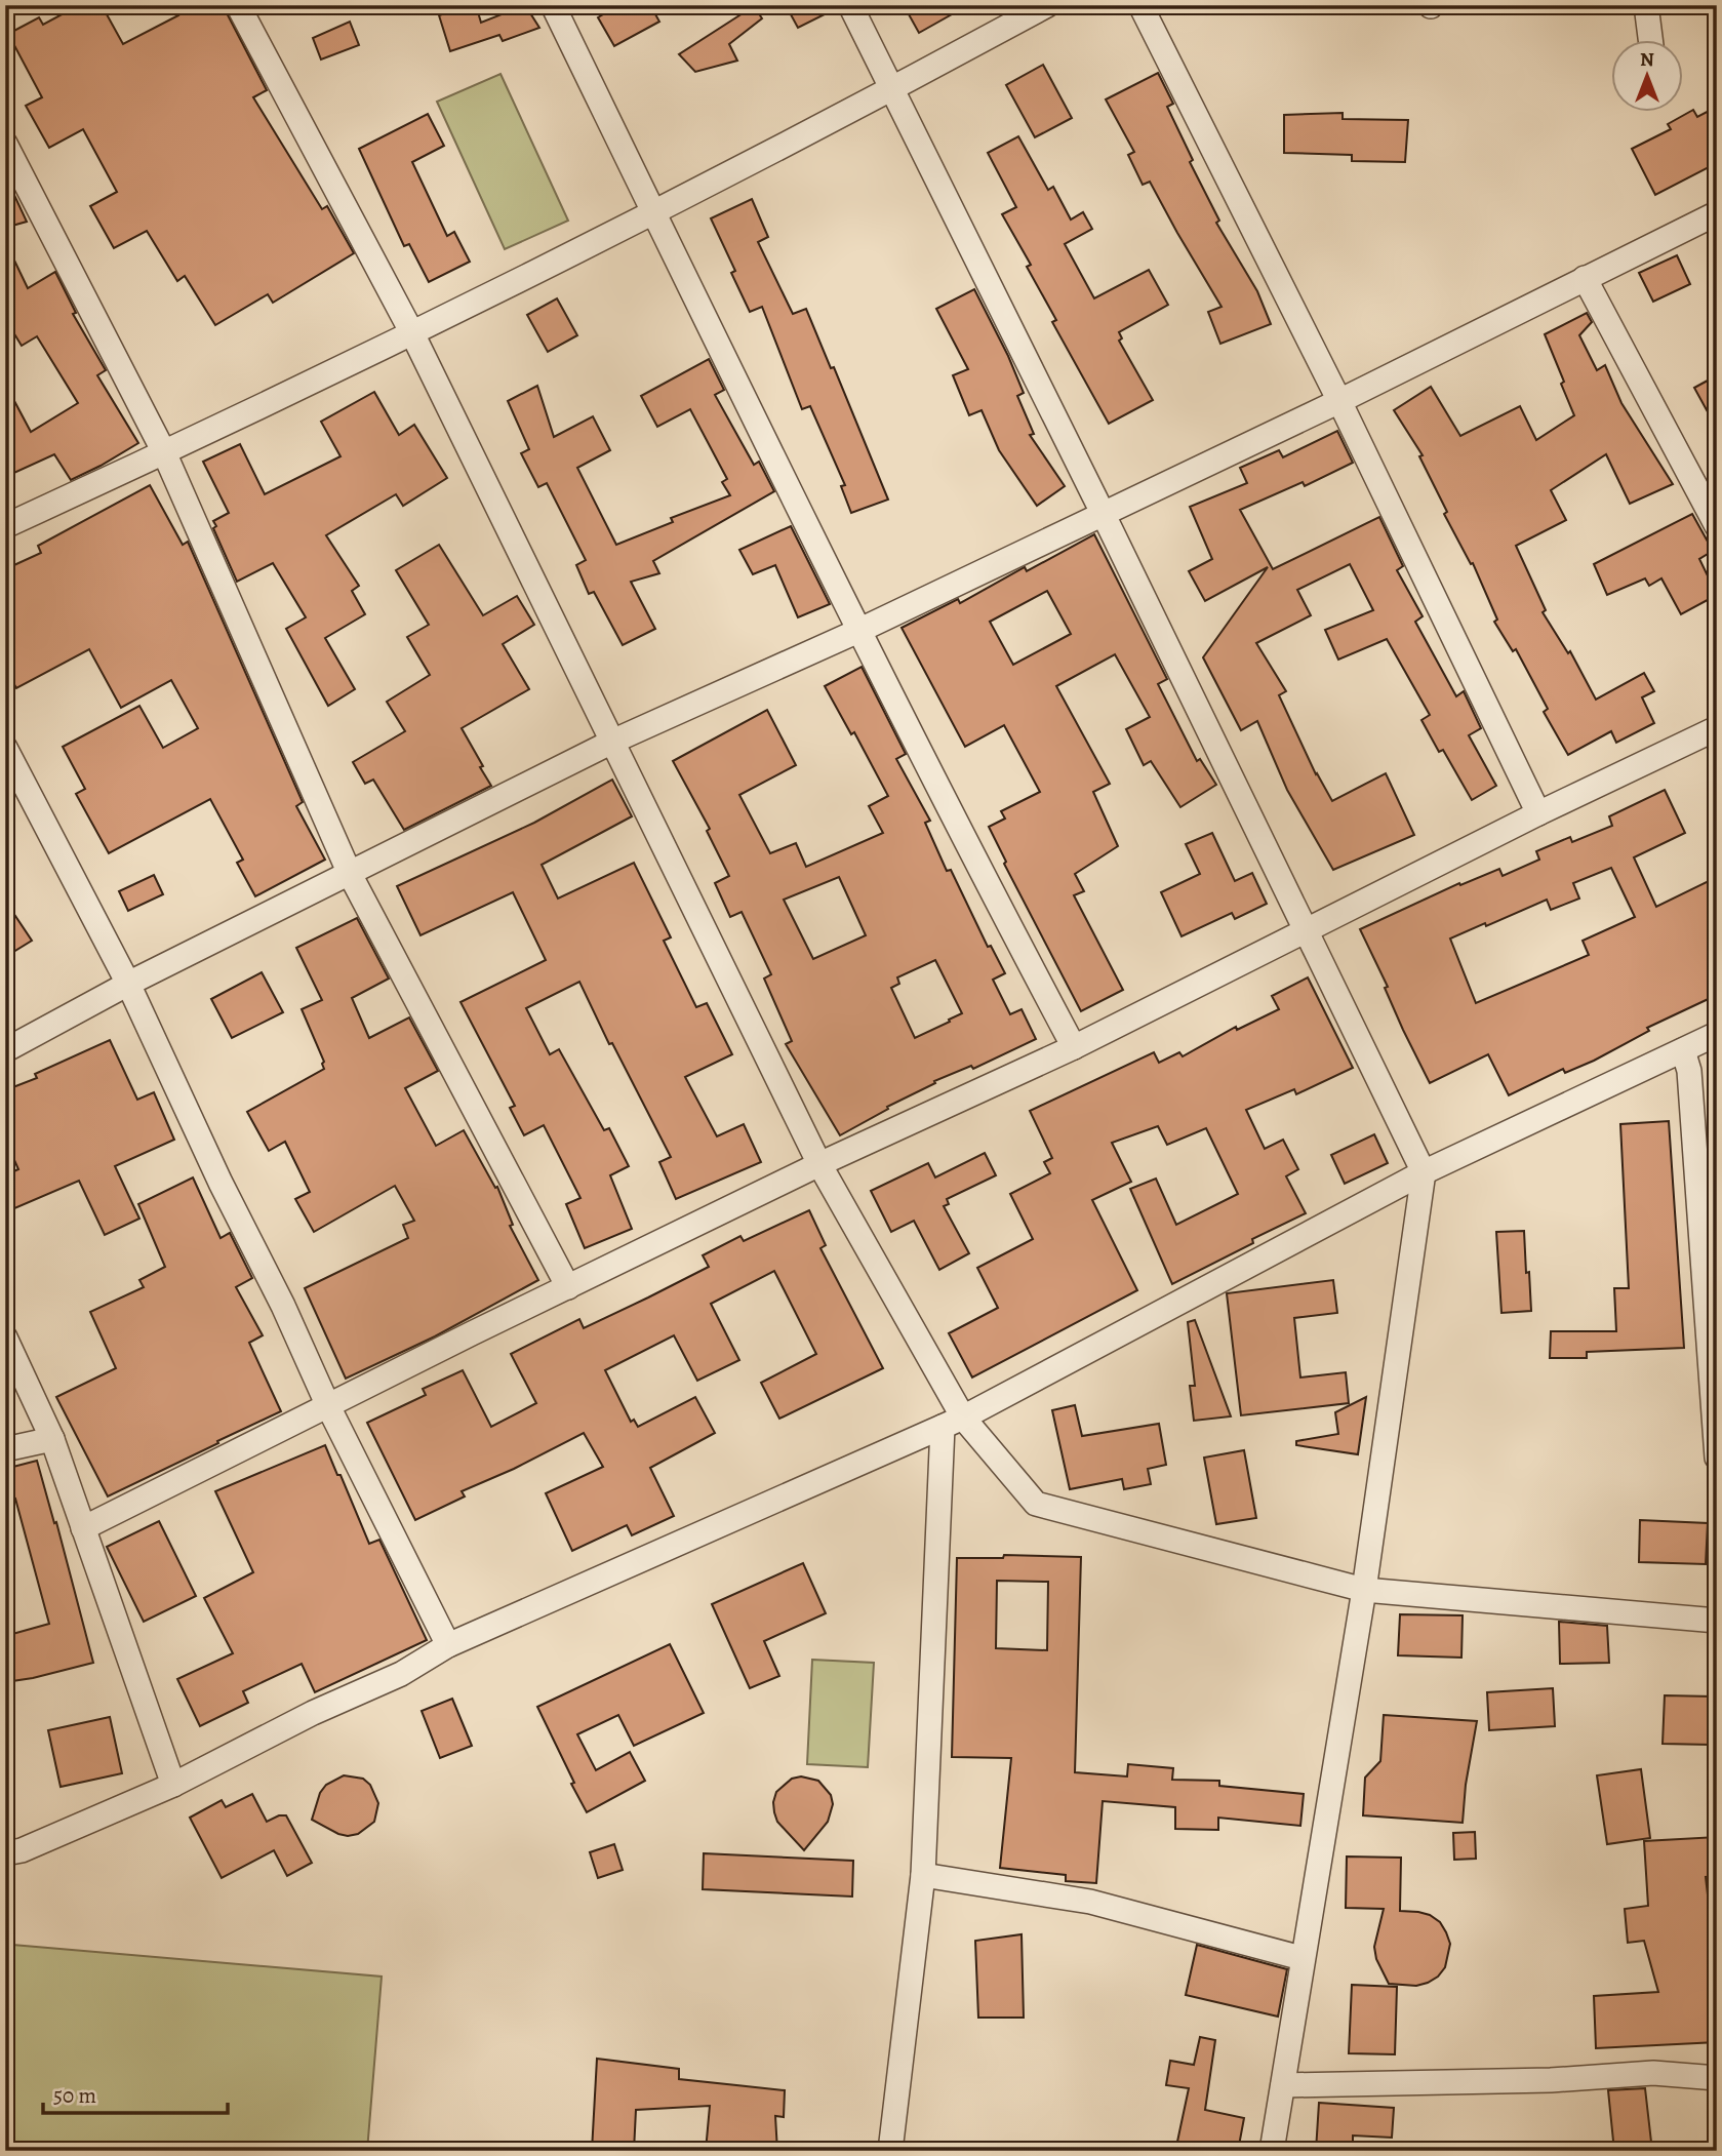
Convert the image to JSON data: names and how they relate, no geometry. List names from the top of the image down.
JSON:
{
  "scale_bar": "50 m",
  "north": "top"
}
